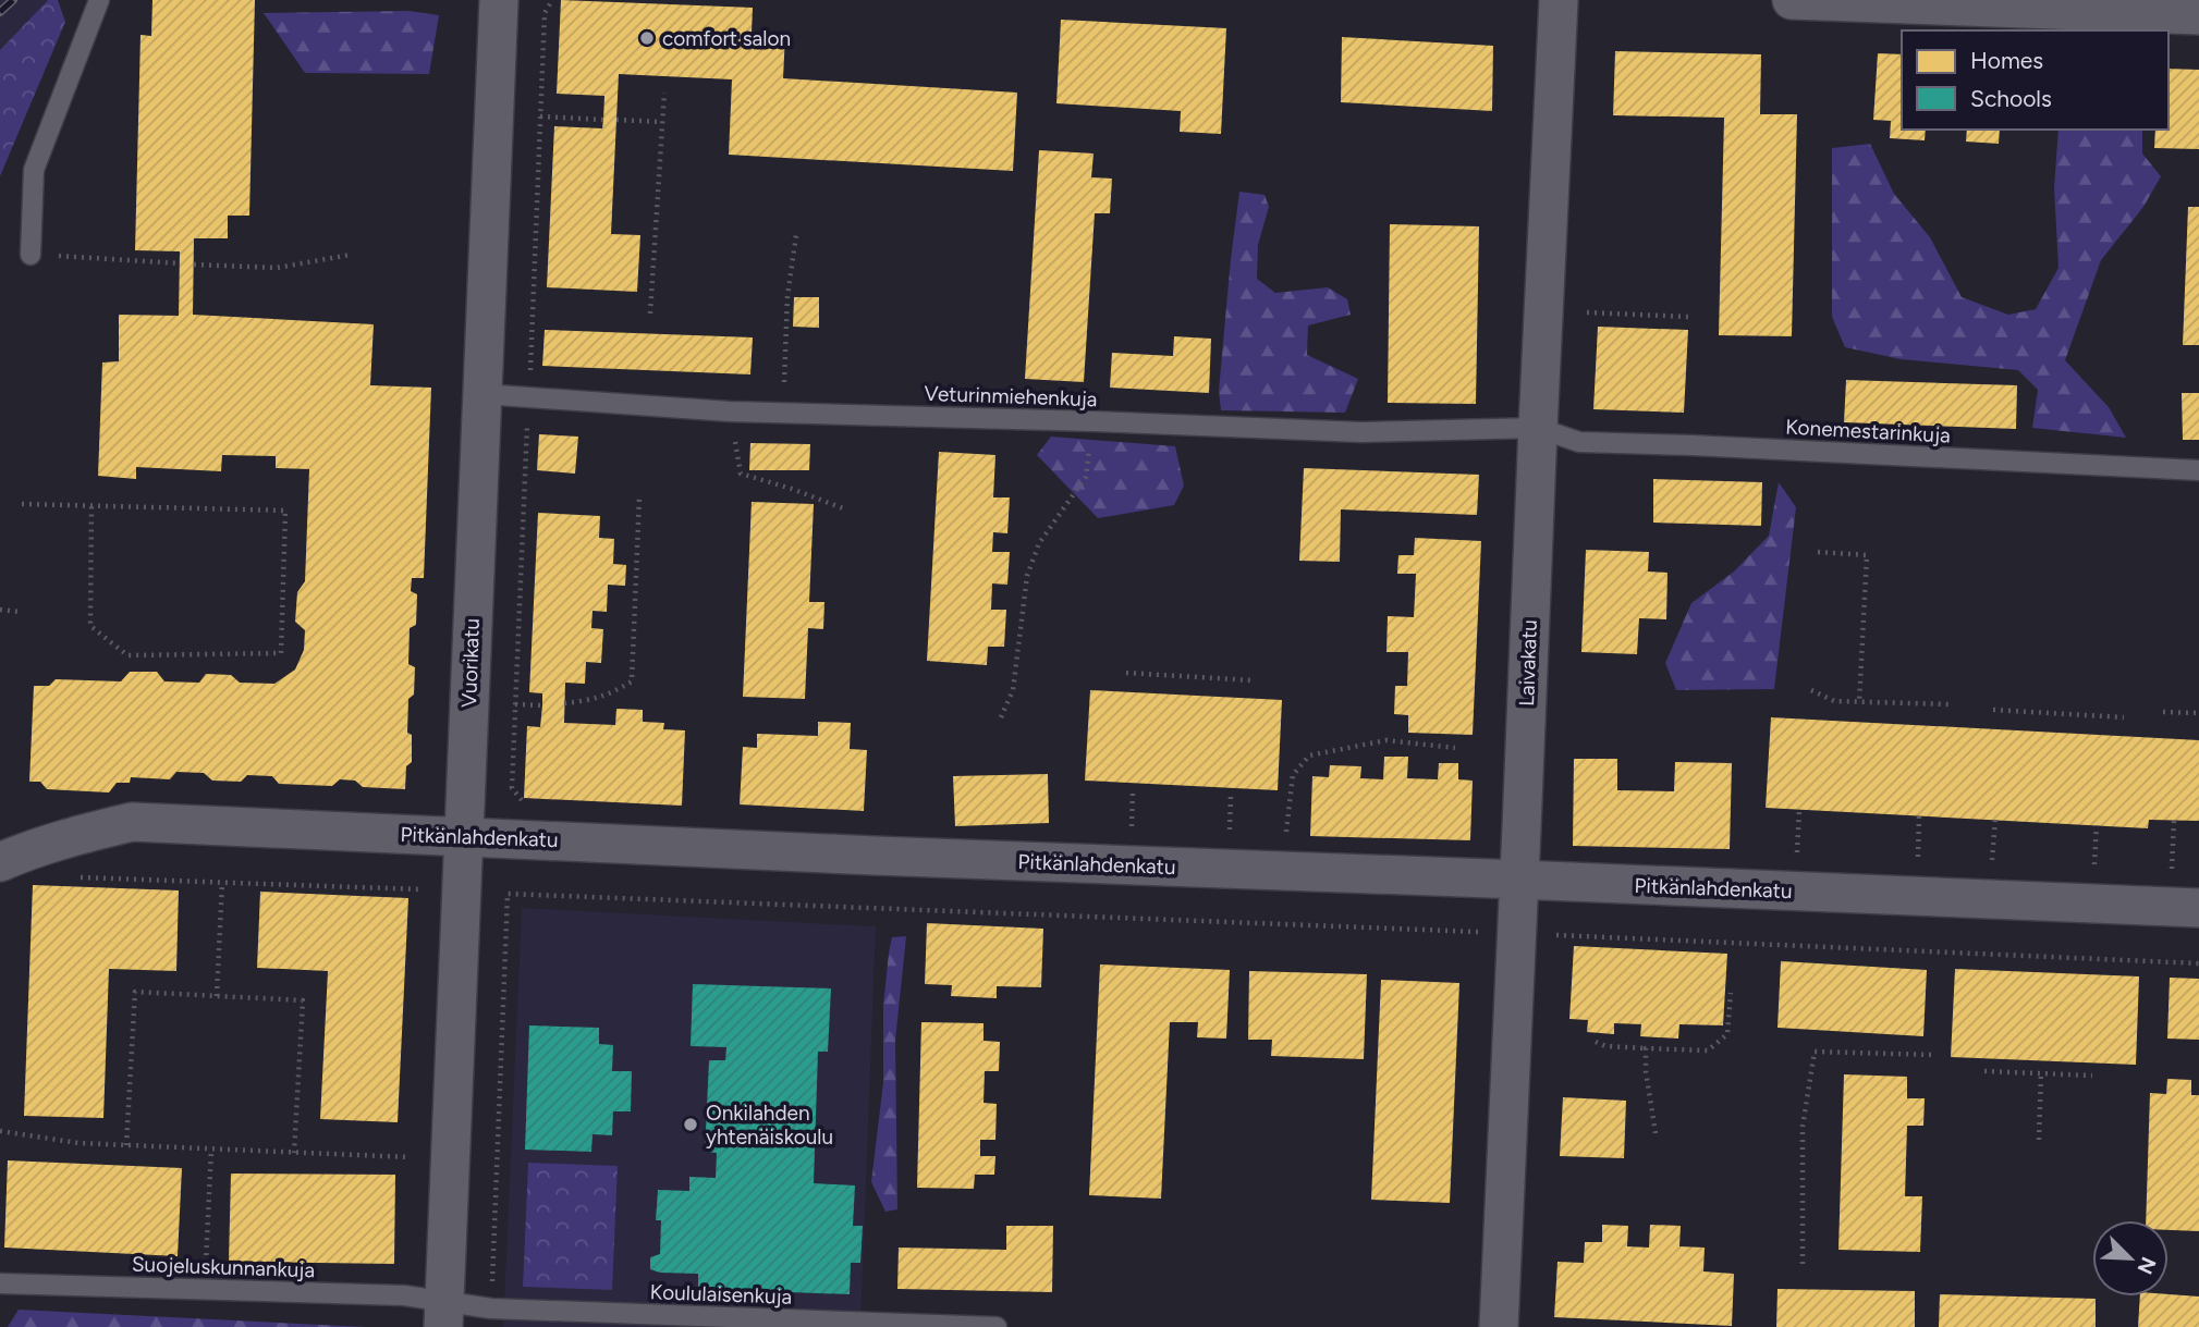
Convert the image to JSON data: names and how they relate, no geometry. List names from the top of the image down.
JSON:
{
  "streets": {
    "street": ["Vuorikatu", "Laivakatu", "Pitkänlahdenkatu"],
    "lane": [
      "Veturinmiehenkuja",
      "Konemestarinkuja",
      "Suojeluskunnankuja",
      "Koululaisenkuja"
    ]
  },
  "crossings": [
    ["Veturinmiehenkuja", "Konemestarinkuja"],
    ["Veturinmiehenkuja", "Vuorikatu"],
    ["Veturinmiehenkuja", "Laivakatu"],
    ["Konemestarinkuja", "Laivakatu"],
    ["Vuorikatu", "Pitkänlahdenkatu"],
    ["Vuorikatu", "Suojeluskunnankuja"],
    ["Vuorikatu", "Koululaisenkuja"],
    ["Laivakatu", "Pitkänlahdenkatu"],
    ["Suojeluskunnankuja", "Koululaisenkuja"]
  ],
  "places": ["comfort salon", "Onkilahden yhtenäiskoulu"],
  "legend": ["Homes", "Schools"],
  "north": "bottom right"
}
